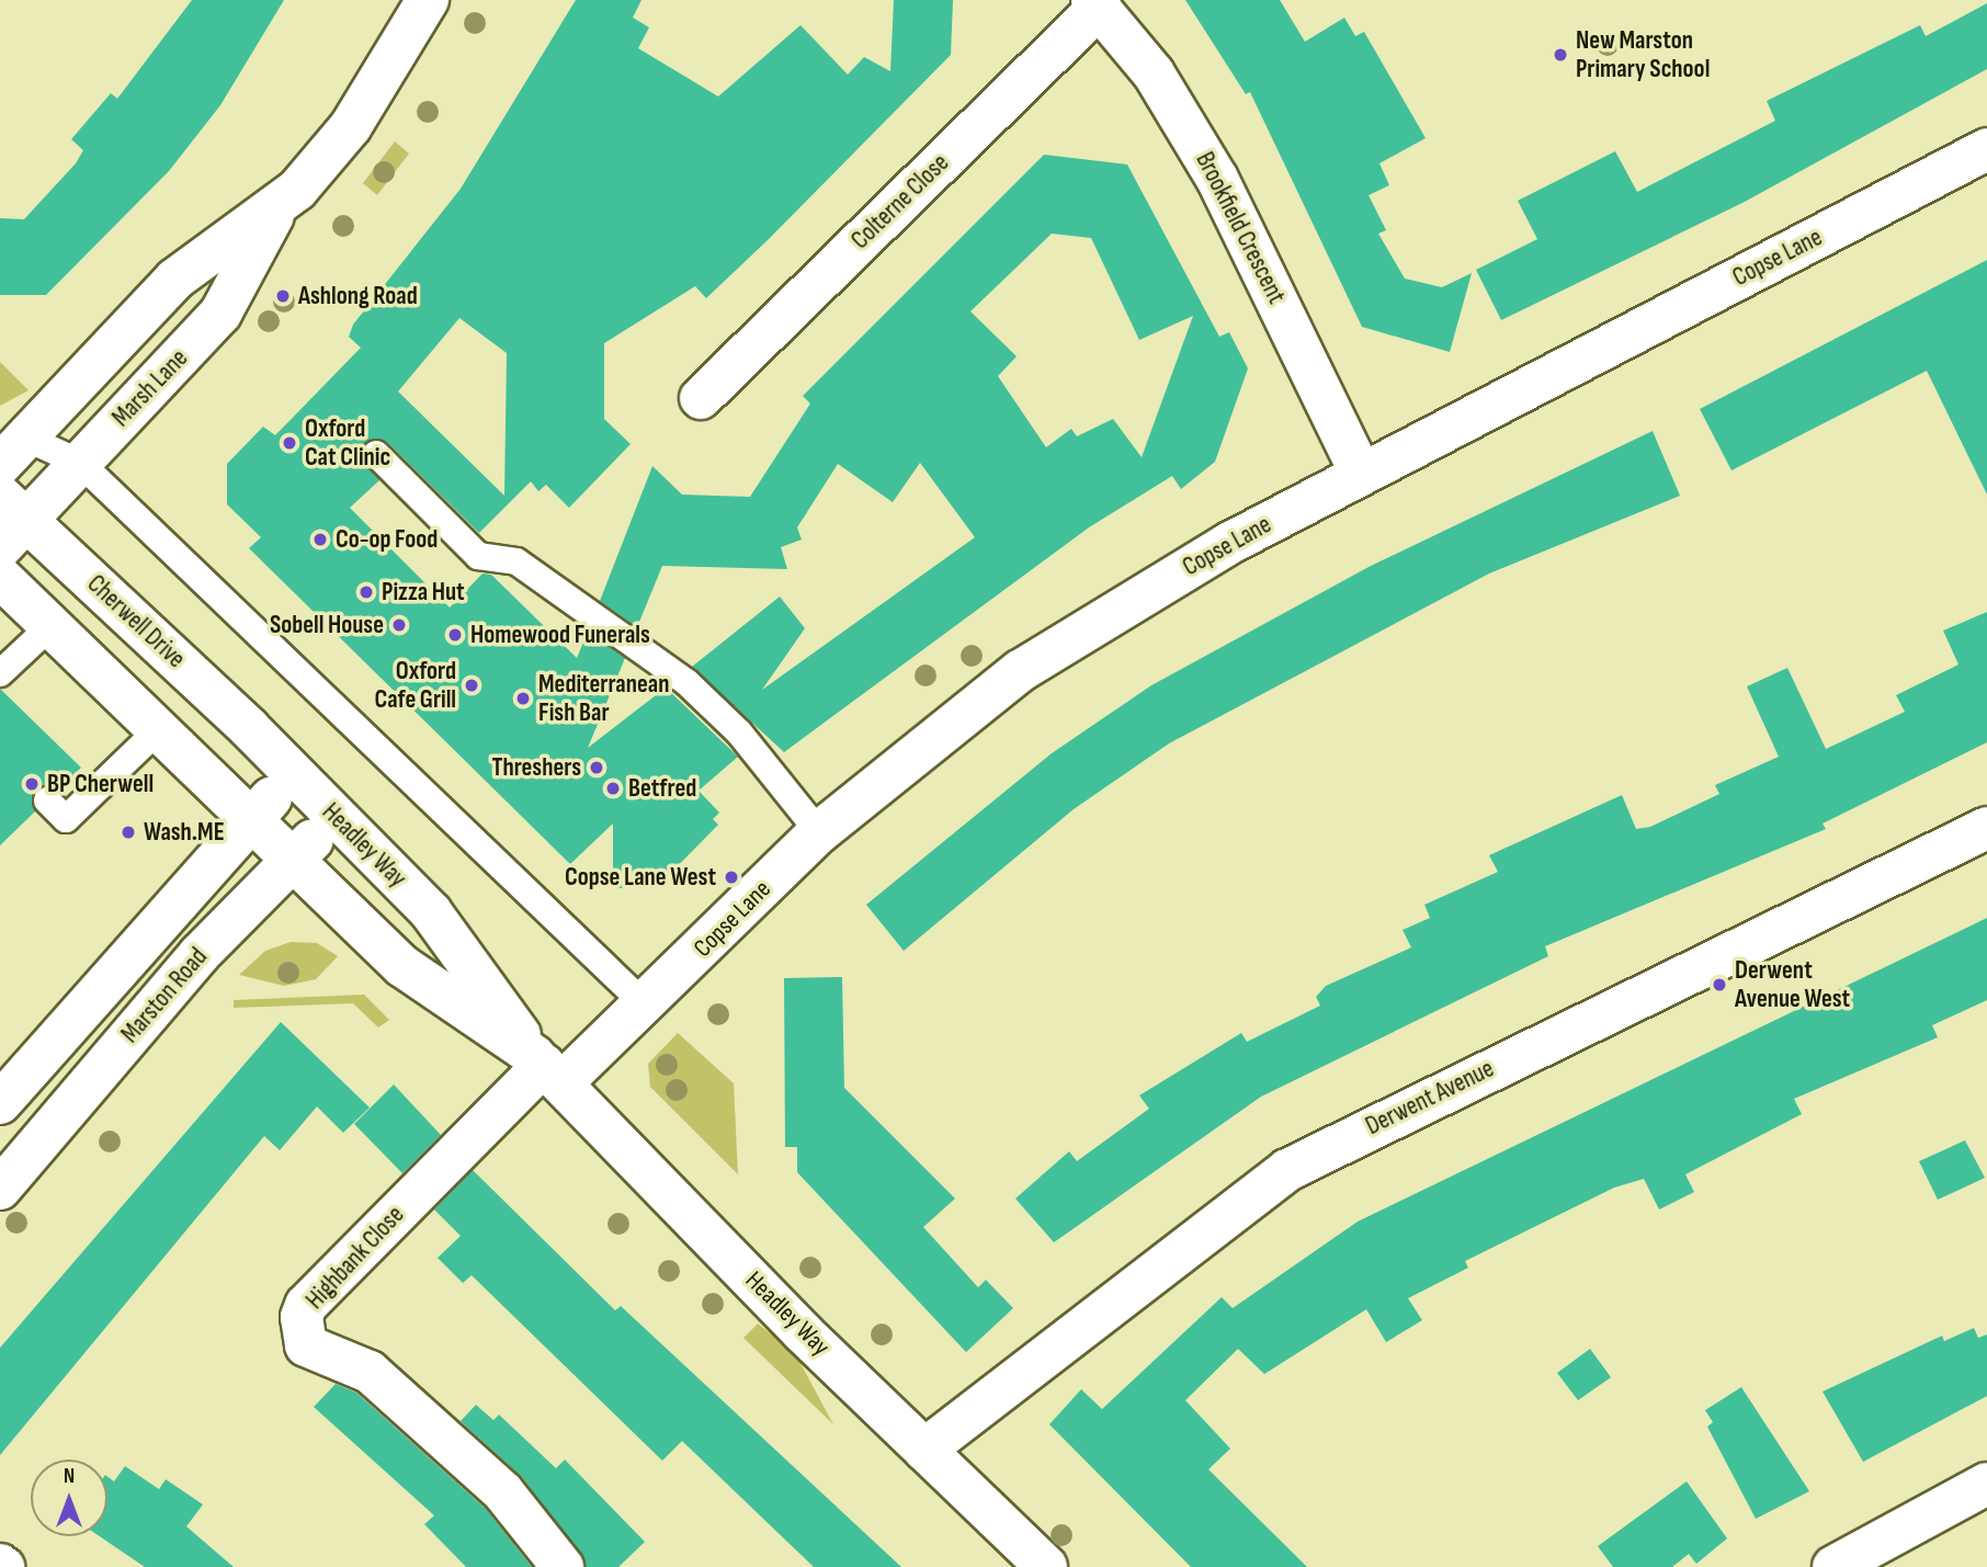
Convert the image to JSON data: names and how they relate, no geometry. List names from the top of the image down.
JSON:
{
  "streets": {
    "street": [
      "Colterne Close",
      "Brookfield Crescent",
      "Copse Lane",
      "Marsh Lane",
      "Cherwell Drive",
      "Headley Way",
      "Marston Road",
      "Derwent Avenue",
      "Highbank Close"
    ]
  },
  "crossings": [
    ["Colterne Close", "Brookfield Crescent"],
    ["Brookfield Crescent", "Copse Lane"],
    ["Copse Lane", "Headley Way"],
    ["Copse Lane", "Highbank Close"],
    ["Marsh Lane", "Cherwell Drive"],
    ["Cherwell Drive", "Headley Way"],
    ["Headley Way", "Marston Road"],
    ["Headley Way", "Derwent Avenue"],
    ["Headley Way", "Highbank Close"]
  ],
  "places": [
    "New Marston Primary School",
    "Ashlong Road",
    "Oxford Cat Clinic",
    "Co-op Food",
    "Pizza Hut",
    "Sobell House",
    "Homewood Funerals",
    "Oxford Cafe Grill",
    "Mediterranean Fish Bar",
    "Threshers",
    "BP Cherwell",
    "Betfred",
    "Wash.ME",
    "Copse Lane West",
    "Derwent Avenue West"
  ],
  "north": "top"
}
